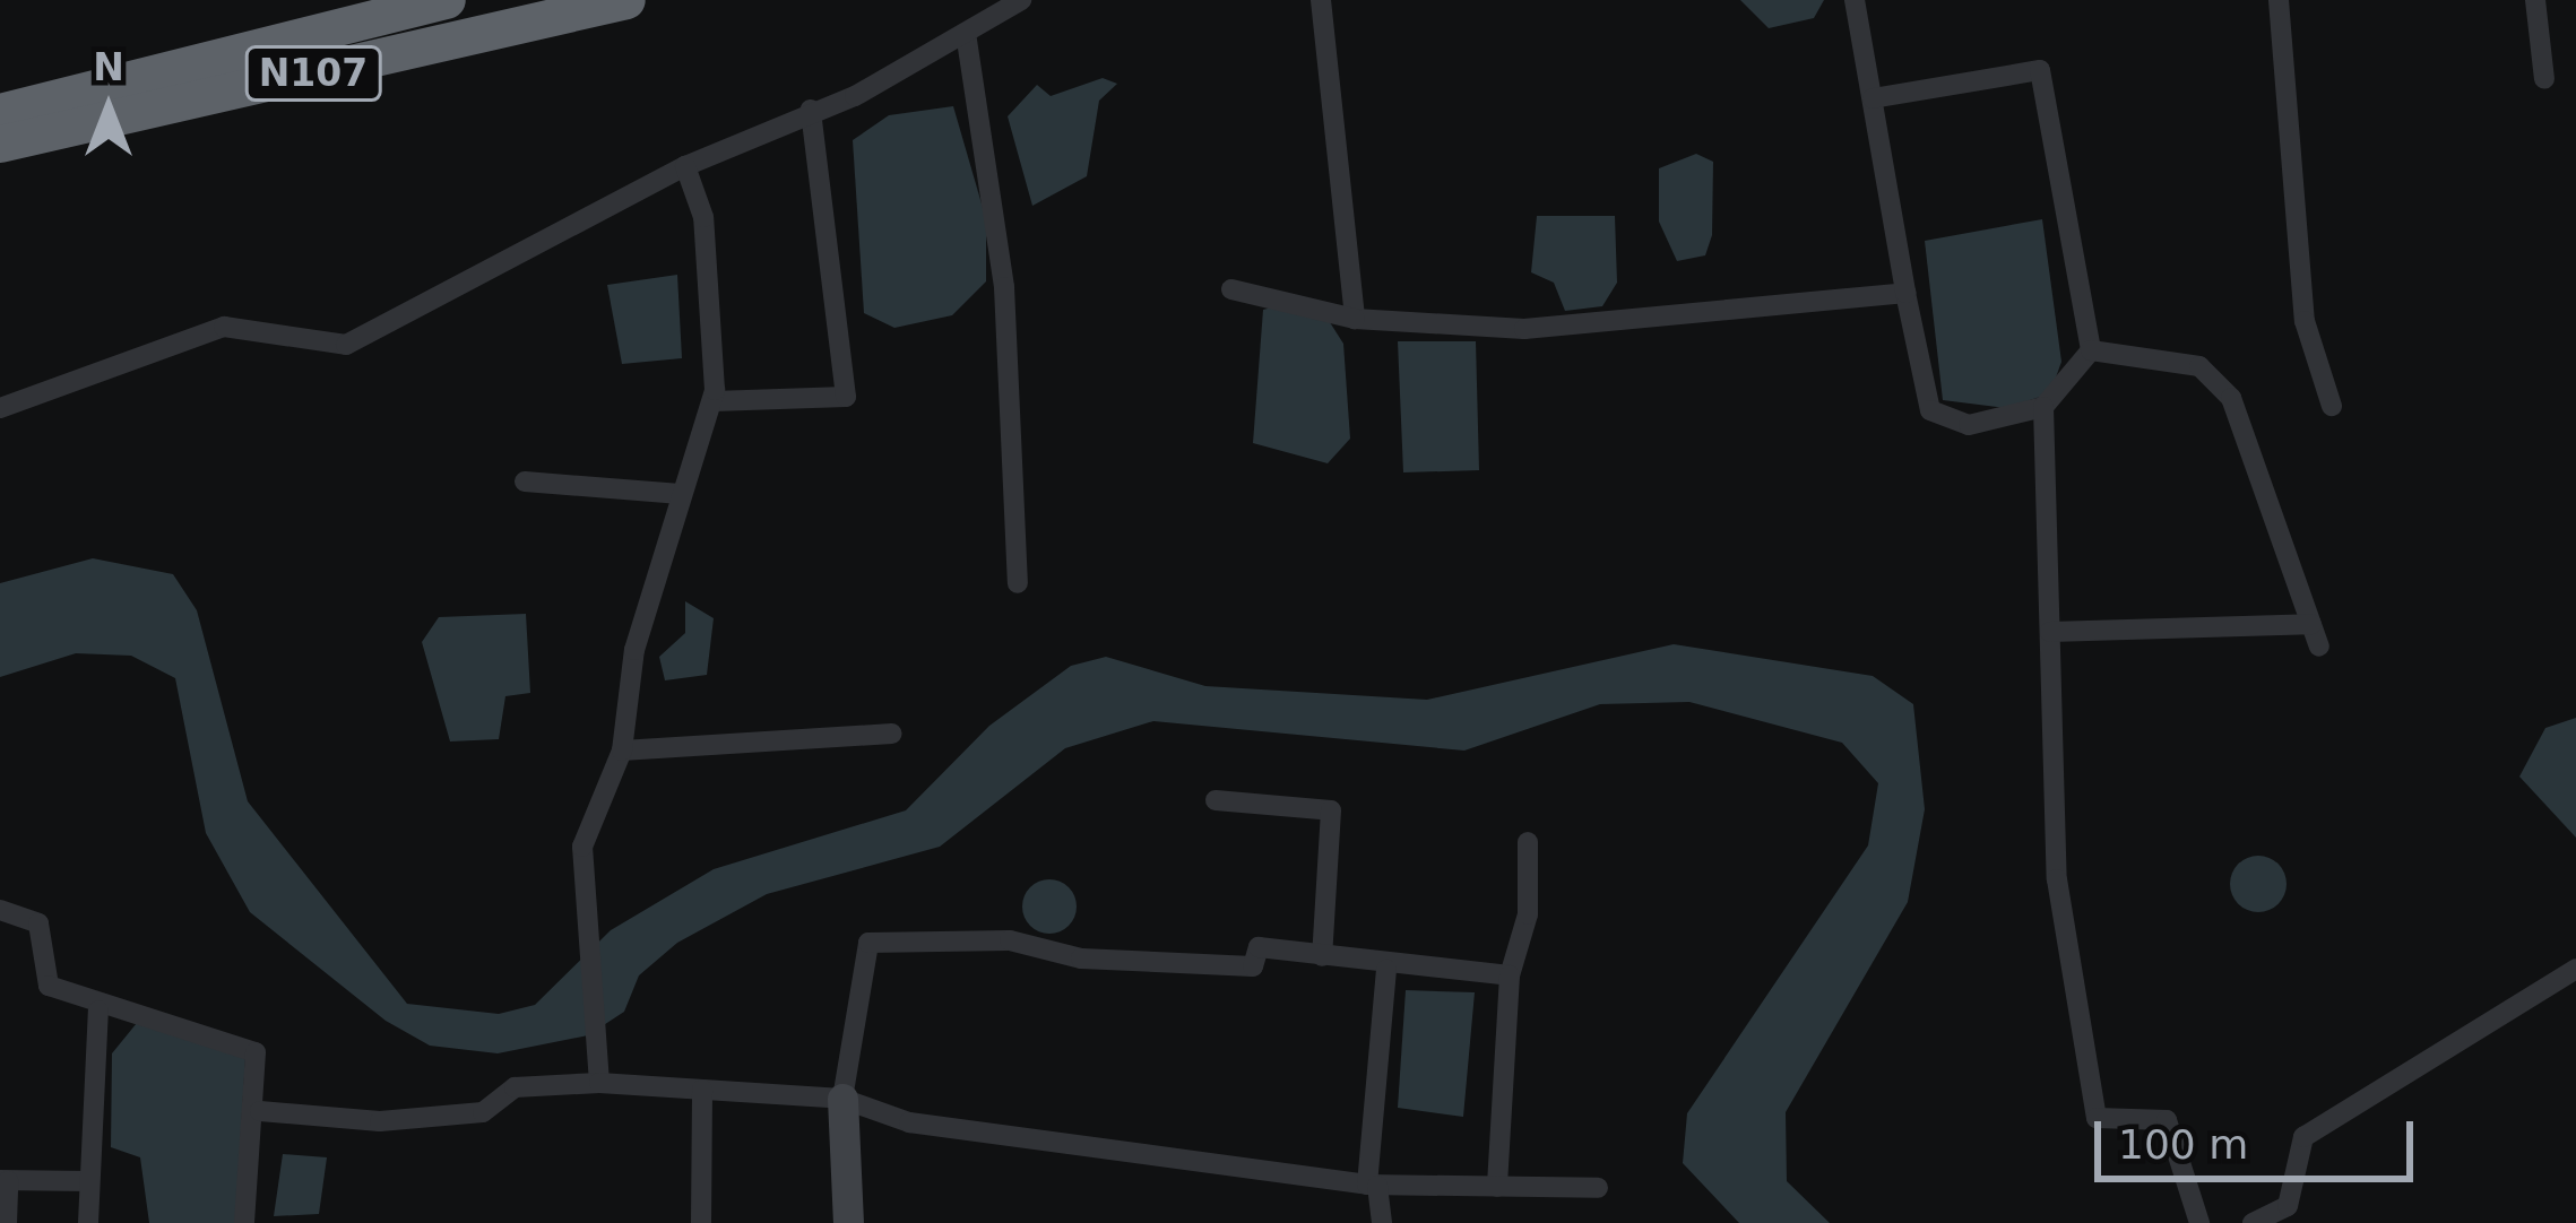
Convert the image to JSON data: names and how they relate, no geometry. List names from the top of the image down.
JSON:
{
  "streets": {
    "highway": ["N107"]
  },
  "scale_bar": "100 m",
  "north": "top"
}
